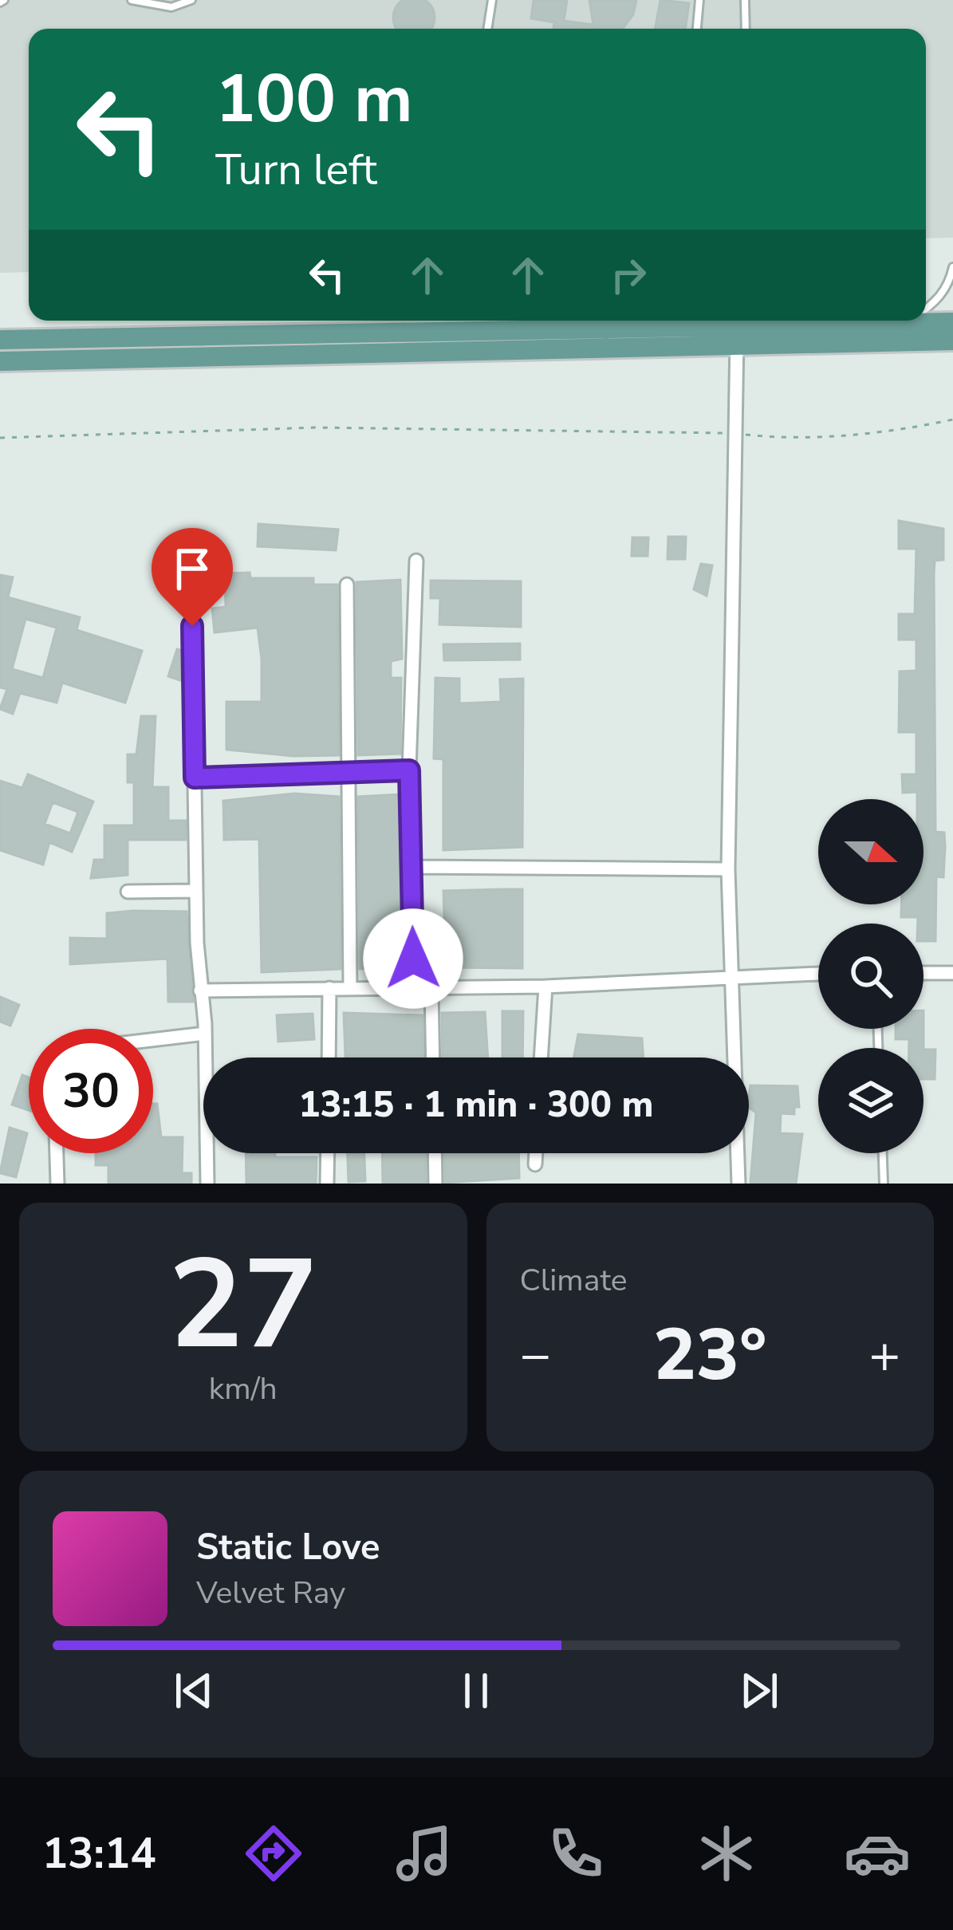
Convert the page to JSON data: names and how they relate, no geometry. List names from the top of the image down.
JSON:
{
  "north": "right",
  "page": {
    "turn": ["100 m", "Turn left"],
    "limit": "30",
    "trip": "13:15 · 1 min · 300 m",
    "tile": [
      ["27", "km/h"],
      "Climate"
    ],
    "heat": ["−", "23°", "+"],
    "song": ["Static Love", "Velvet Ray"],
    "tabs": "13:14"
  }
}
